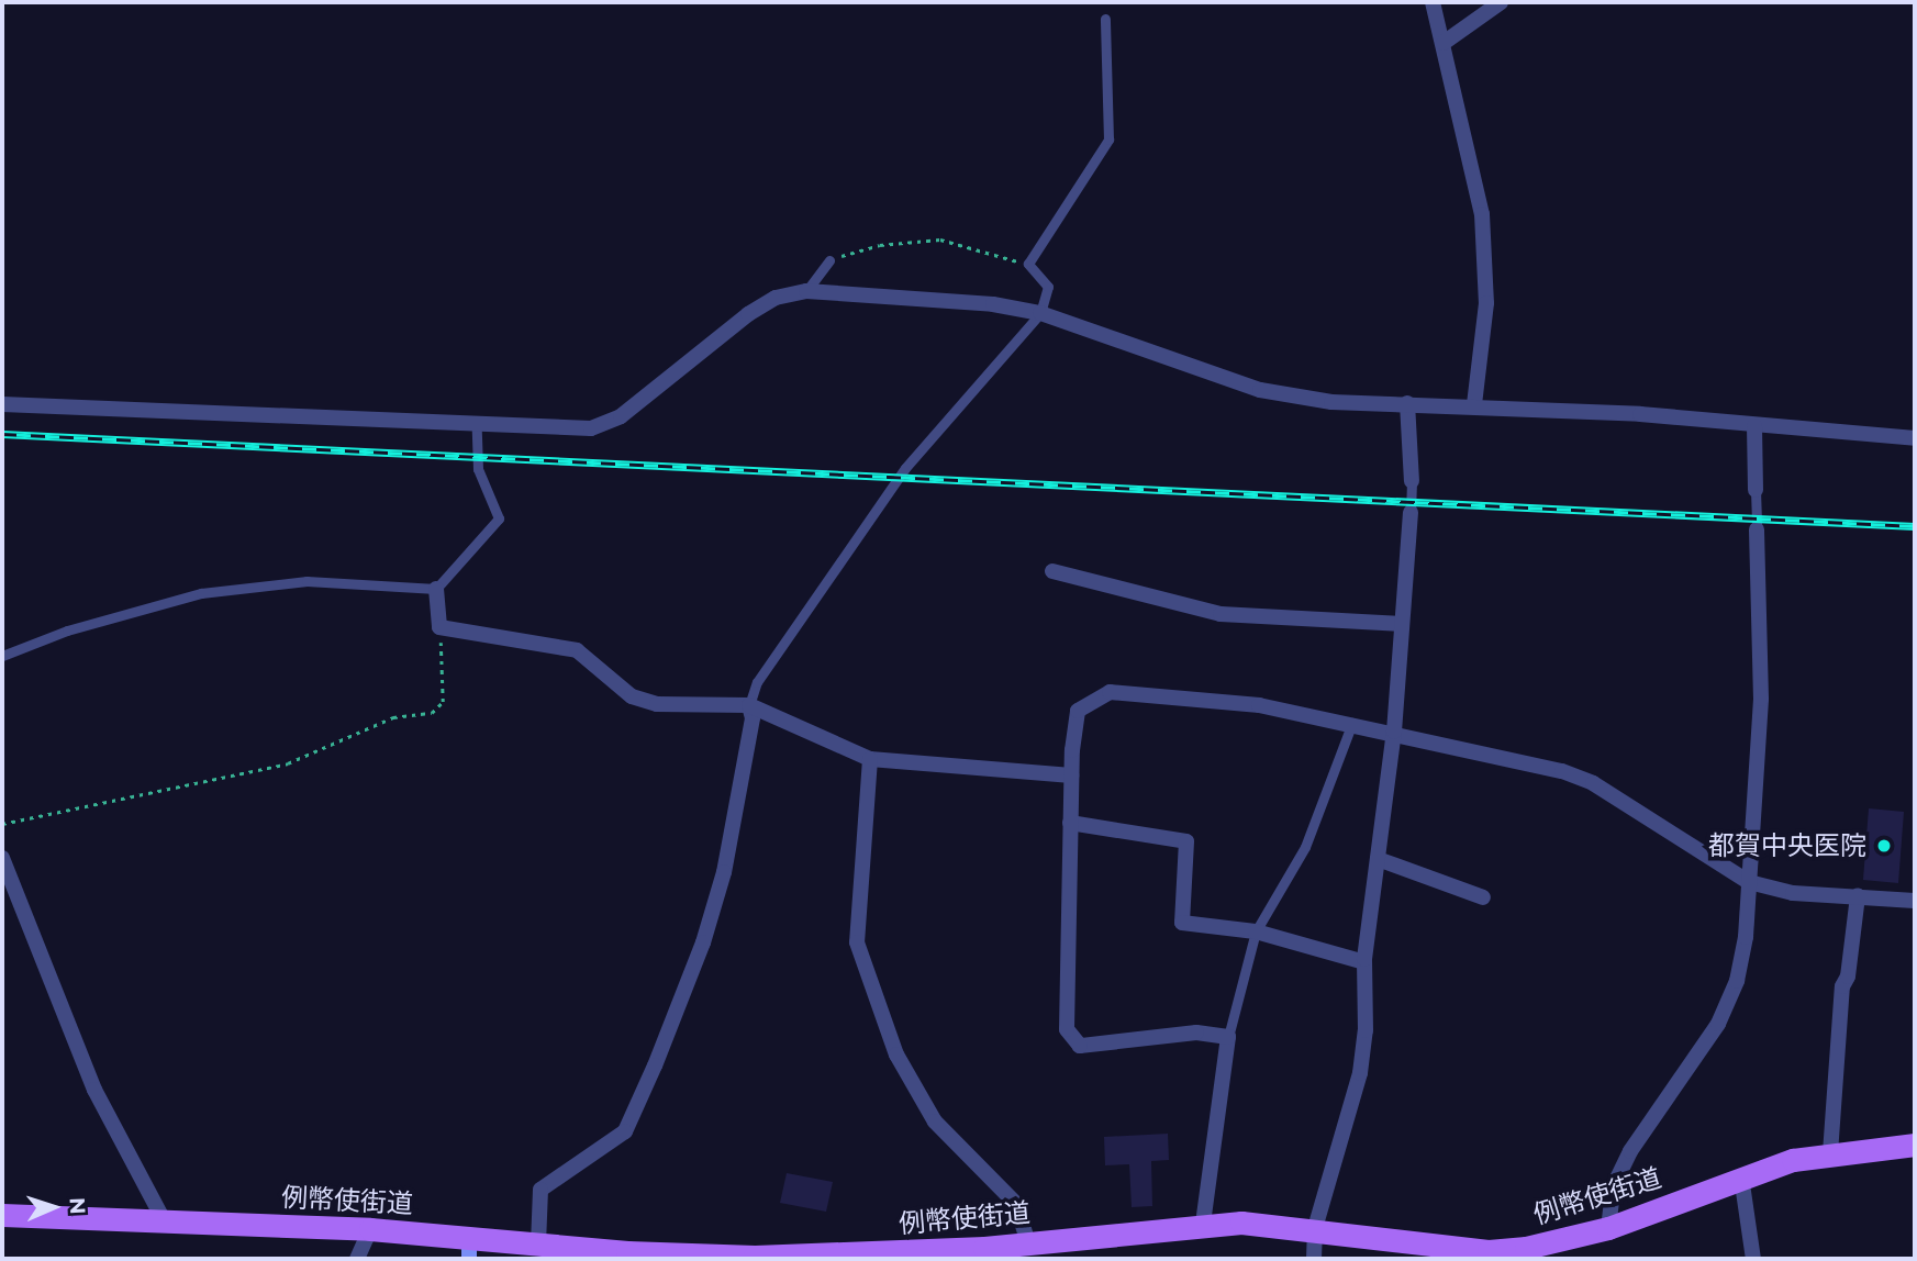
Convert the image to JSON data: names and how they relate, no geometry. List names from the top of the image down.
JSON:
{
  "streets": {
    "main road": ["例幣使街道"]
  },
  "places": ["都賀中央医院"],
  "north": "right"
}
